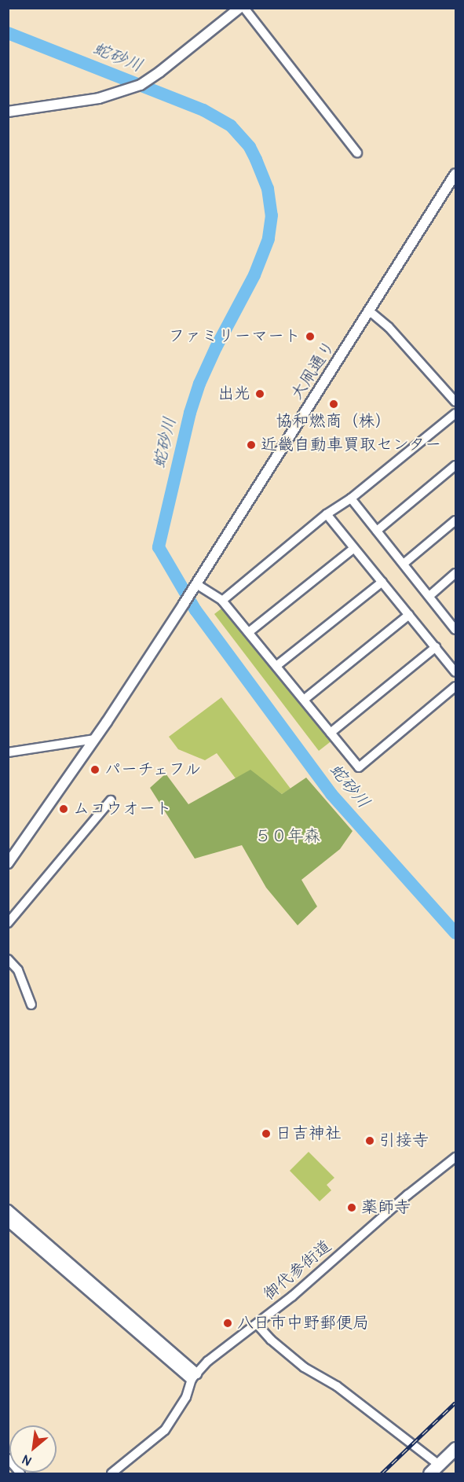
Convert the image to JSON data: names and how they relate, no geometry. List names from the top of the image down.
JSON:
{
  "streets": {
    "street": ["大凧通り", "御代参街道"]
  },
  "water": ["蛇砂川"],
  "parks": ["５０年森"],
  "places": [
    "ファミリーマート",
    "出光",
    "協和燃商（株）",
    "近畿自動車買取センター",
    "パーチェフル",
    "ムコウオート",
    "日吉神社",
    "引接寺",
    "薬師寺",
    "八日市中野郵便局"
  ],
  "north": "bottom left"
}
